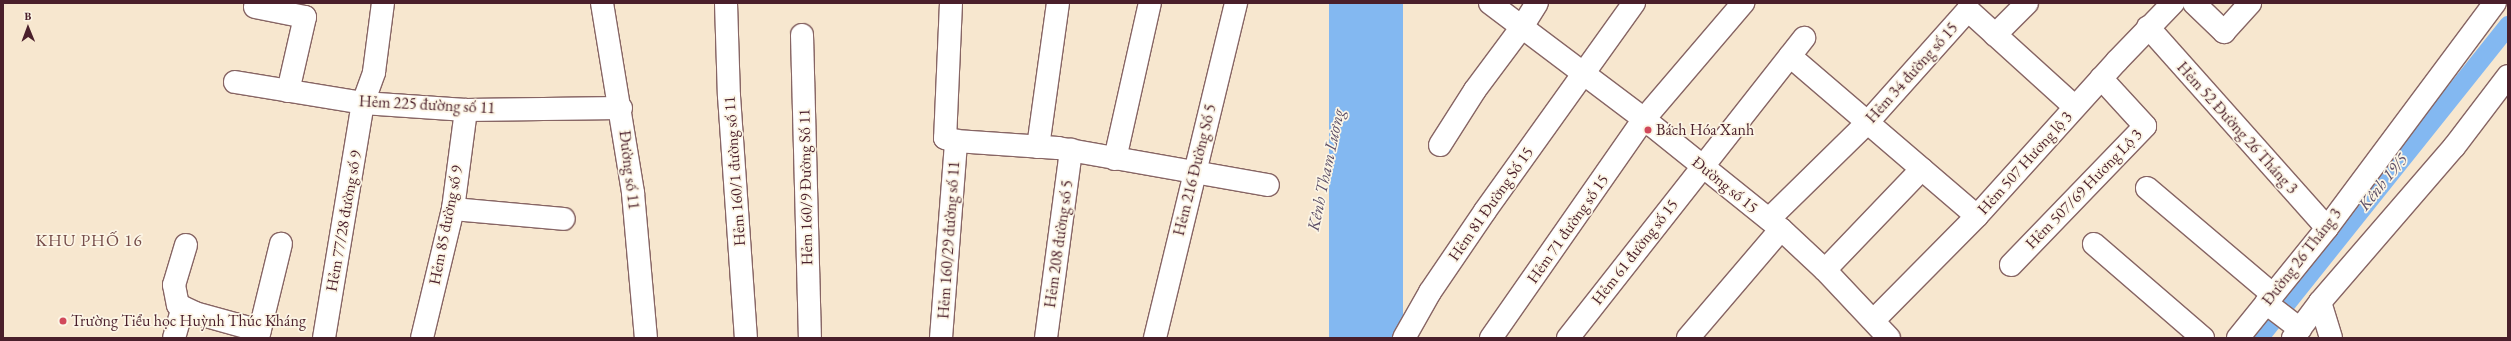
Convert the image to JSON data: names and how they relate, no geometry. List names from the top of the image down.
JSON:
{
  "streets": {
    "street": [
      "Hẻm 34 đường số 15",
      "Hẻm 225 đường số 11",
      "Hẻm 52 Đường 26 Tháng 3",
      "Hẻm 507 Hương lộ 3",
      "Đường số 11",
      "Hẻm 216 Đường Số 5",
      "Hẻm 160/1 đường số 11",
      "Đường số 15",
      "Hẻm 160/9 Đường Số 11",
      "Hẻm 507/69 Hương Lộ 3",
      "Hẻm 81 Đường Số 15",
      "Hẻm 77/28 đường số 9",
      "Hẻm 85 đường số 9",
      "Hẻm 71 đường số 15",
      "Hẻm 160/29 đường số 11",
      "Hẻm 208 đường số 5",
      "Hẻm 61 đường số 15",
      "Đường 26 Tháng 3"
    ]
  },
  "crossings": [
    ["Hẻm 34 đường số 15", "Hẻm 507 Hương lộ 3"],
    ["Hẻm 34 đường số 15", "Đường số 15"],
    ["Hẻm 225 đường số 11", "Đường số 11"],
    ["Hẻm 225 đường số 11", "Hẻm 77/28 đường số 9"],
    ["Hẻm 225 đường số 11", "Hẻm 85 đường số 9"],
    ["Hẻm 52 Đường 26 Tháng 3", "Hẻm 507 Hương lộ 3"],
    ["Hẻm 52 Đường 26 Tháng 3", "Đường 26 Tháng 3"],
    ["Hẻm 507 Hương lộ 3", "Đường số 15"],
    ["Hẻm 507 Hương lộ 3", "Hẻm 507/69 Hương Lộ 3"],
    ["Đường số 15", "Hẻm 81 Đường Số 15"],
    ["Đường số 15", "Hẻm 71 đường số 15"],
    ["Đường số 15", "Hẻm 61 đường số 15"]
  ],
  "districts": ["KHU PHỐ 16"],
  "water": ["Kênh Tham Lương", "Kênh 19/5"],
  "places": ["Bách Hóa Xanh", "Trường Tiểu học Huỳnh Thúc Kháng"],
  "north": "top"
}
